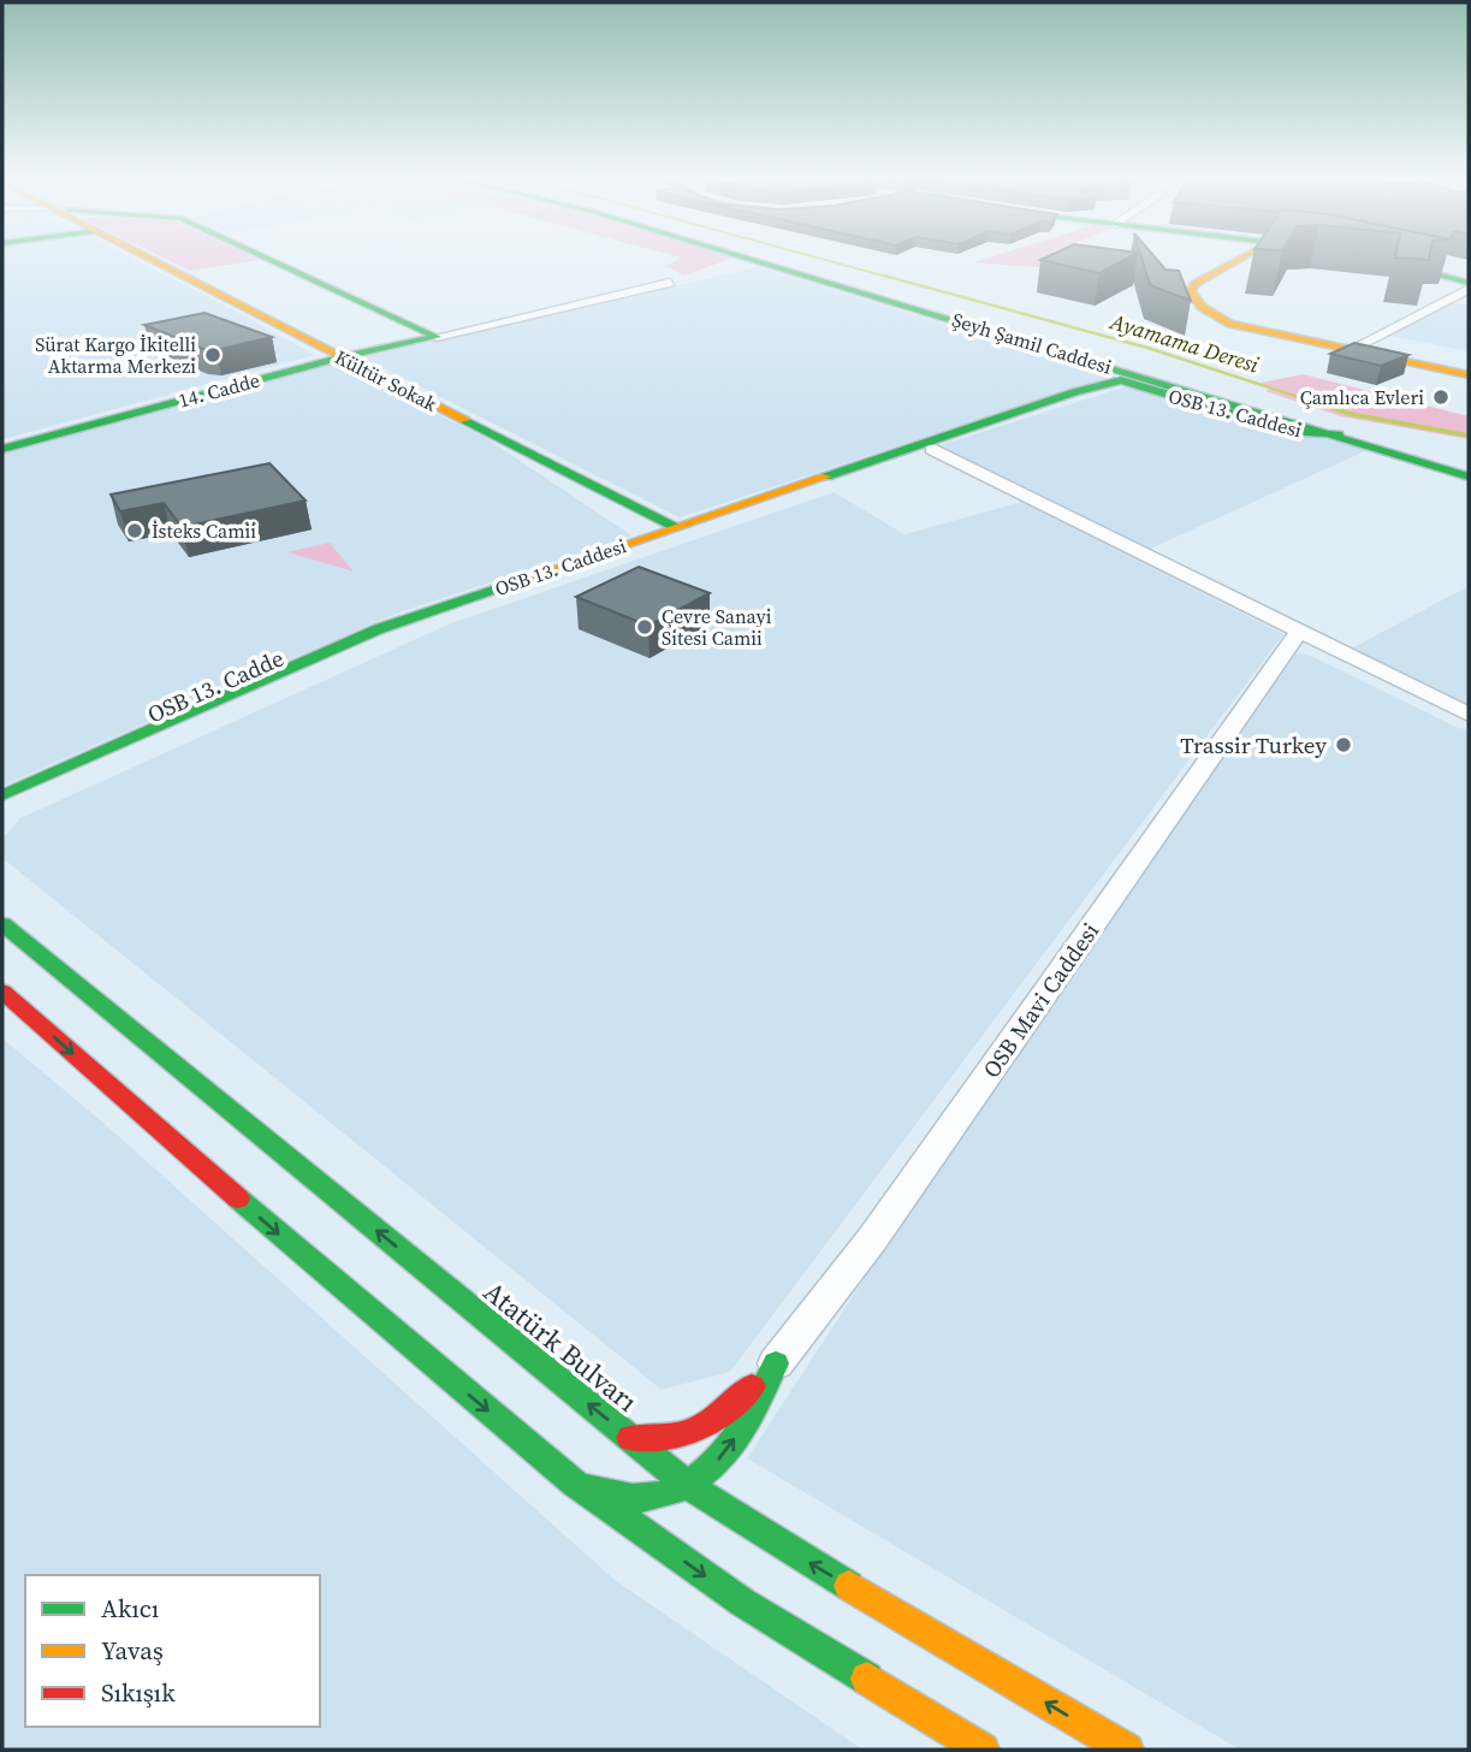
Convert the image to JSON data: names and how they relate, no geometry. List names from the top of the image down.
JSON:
{
  "streets": {
    "street": [
      "Şeyh Şamil Caddesi",
      "Kültür Sokak",
      "14. Cadde",
      "OSB 13. Caddesi",
      "OSB 13. Cadde",
      "OSB Mavi Caddesi",
      "Atatürk Bulvarı"
    ]
  },
  "crossings": [
    ["Şeyh Şamil Caddesi", "OSB 13. Caddesi"],
    ["Kültür Sokak", "14. Cadde"],
    ["Kültür Sokak", "OSB 13. Caddesi"],
    ["OSB 13. Caddesi", "OSB 13. Cadde"]
  ],
  "water": ["Ayamama Deresi"],
  "places": [
    "Sürat Kargo İkitelli Aktarma Merkezi",
    "Çamlıca Evleri",
    "İsteks Camii",
    "Çevre Sanayi Sitesi Camii",
    "Trassir Turkey"
  ],
  "legend": ["Akıcı", "Yavaş", "Sıkışık"]
}
